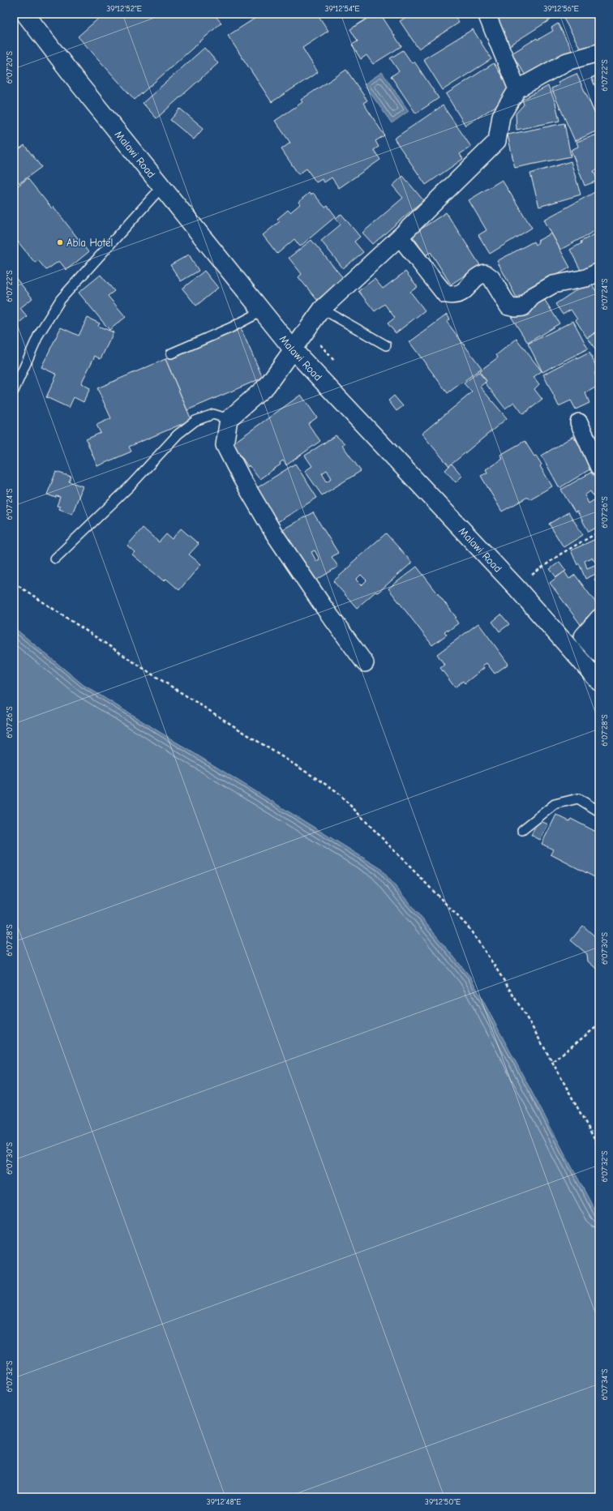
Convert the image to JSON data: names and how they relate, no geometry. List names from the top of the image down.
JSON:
{
  "streets": {
    "main road": ["Malawi Road"]
  },
  "places": ["Abla Hotel"],
  "coordinates": [
    "39°12'52\"E",
    "39°12'54\"E",
    "39°12'56\"E",
    "6°07'20\"S",
    "6°07'22\"S",
    "6°07'24\"S",
    "6°07'26\"S",
    "6°07'28\"S",
    "6°07'30\"S",
    "6°07'32\"S",
    "6°07'34\"S",
    "39°12'48\"E",
    "39°12'50\"E"
  ]
}
